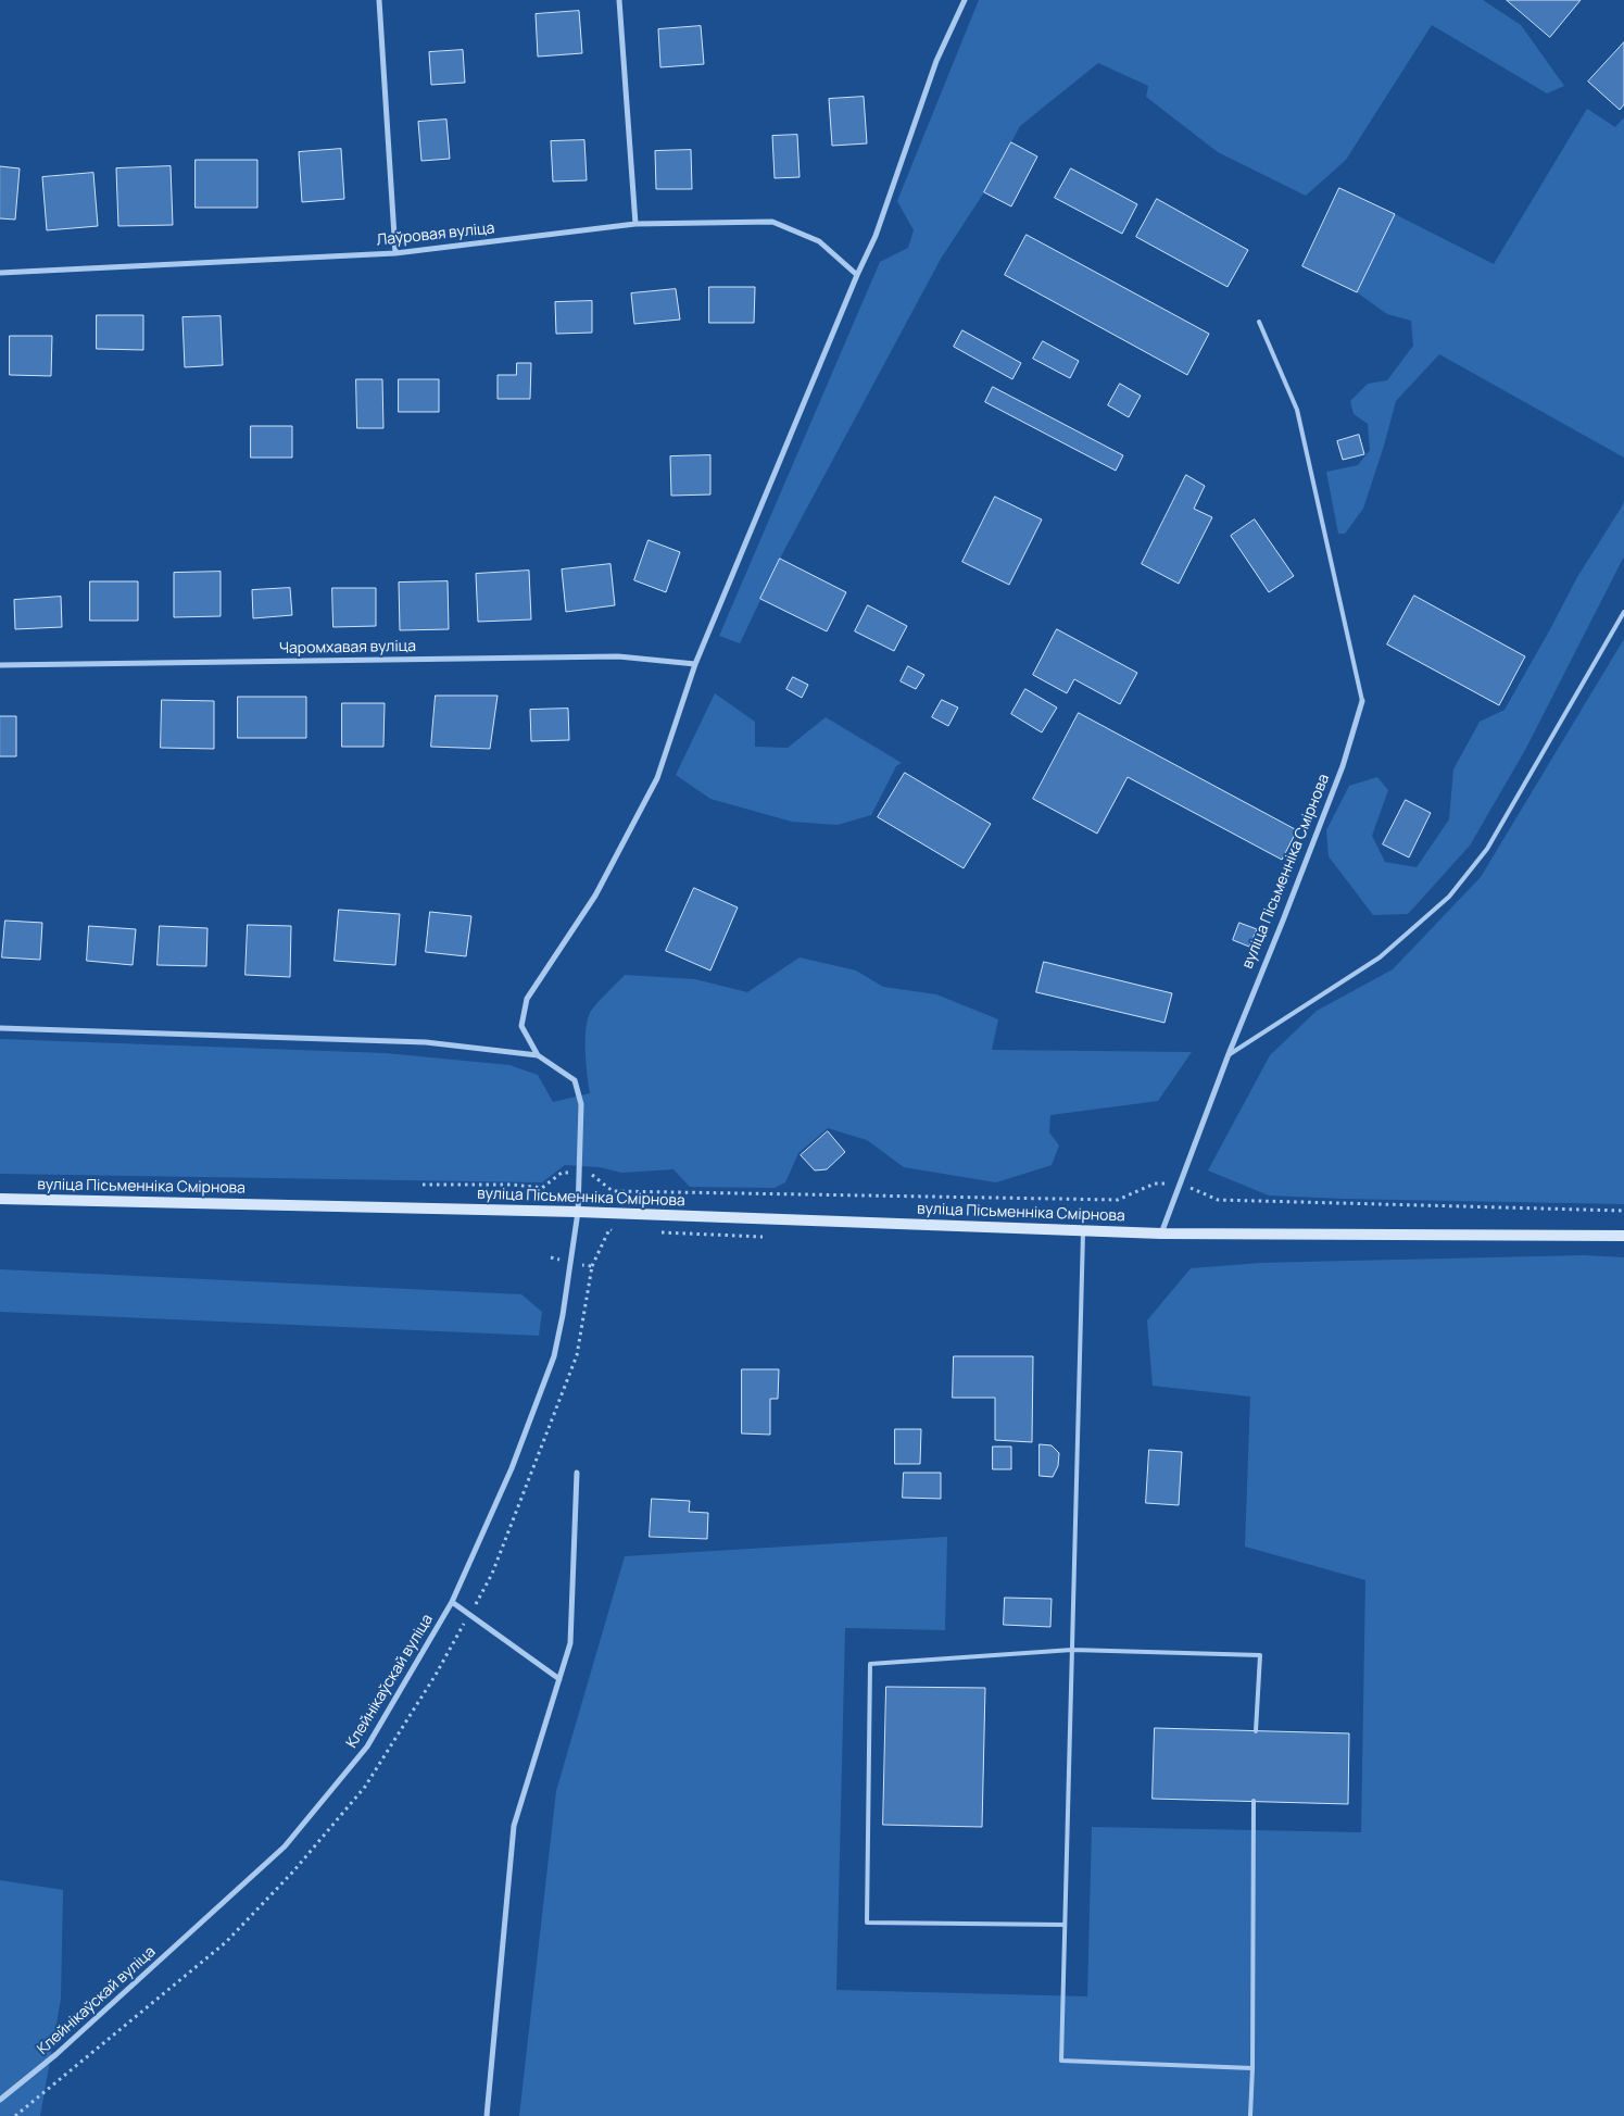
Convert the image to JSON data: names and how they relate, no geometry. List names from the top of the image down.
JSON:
{
  "streets": {
    "main road": ["вуліца Пісьменніка Смірнова"],
    "street": ["Лаўровая вуліца", "Чаромхавая вуліца", "Клейнікаўскай вуліца"]
  },
  "crossings": [
    ["вуліца Пісьменніка Смірнова", "Клейнікаўскай вуліца"]
  ]
}
